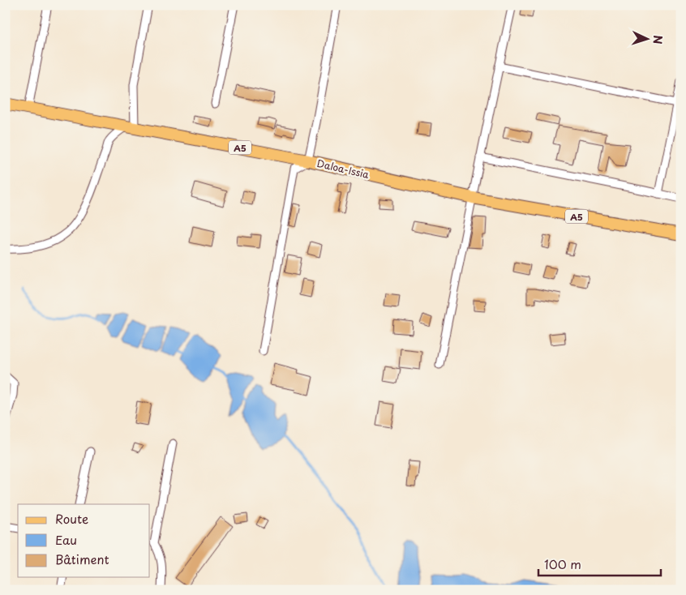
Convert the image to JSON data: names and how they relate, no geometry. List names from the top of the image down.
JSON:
{
  "streets": {
    "main road": ["A5", "Daloa-Issia"]
  },
  "legend": ["Route", "Eau", "Bâtiment"],
  "scale_bar": "100 m",
  "north": "right"
}
